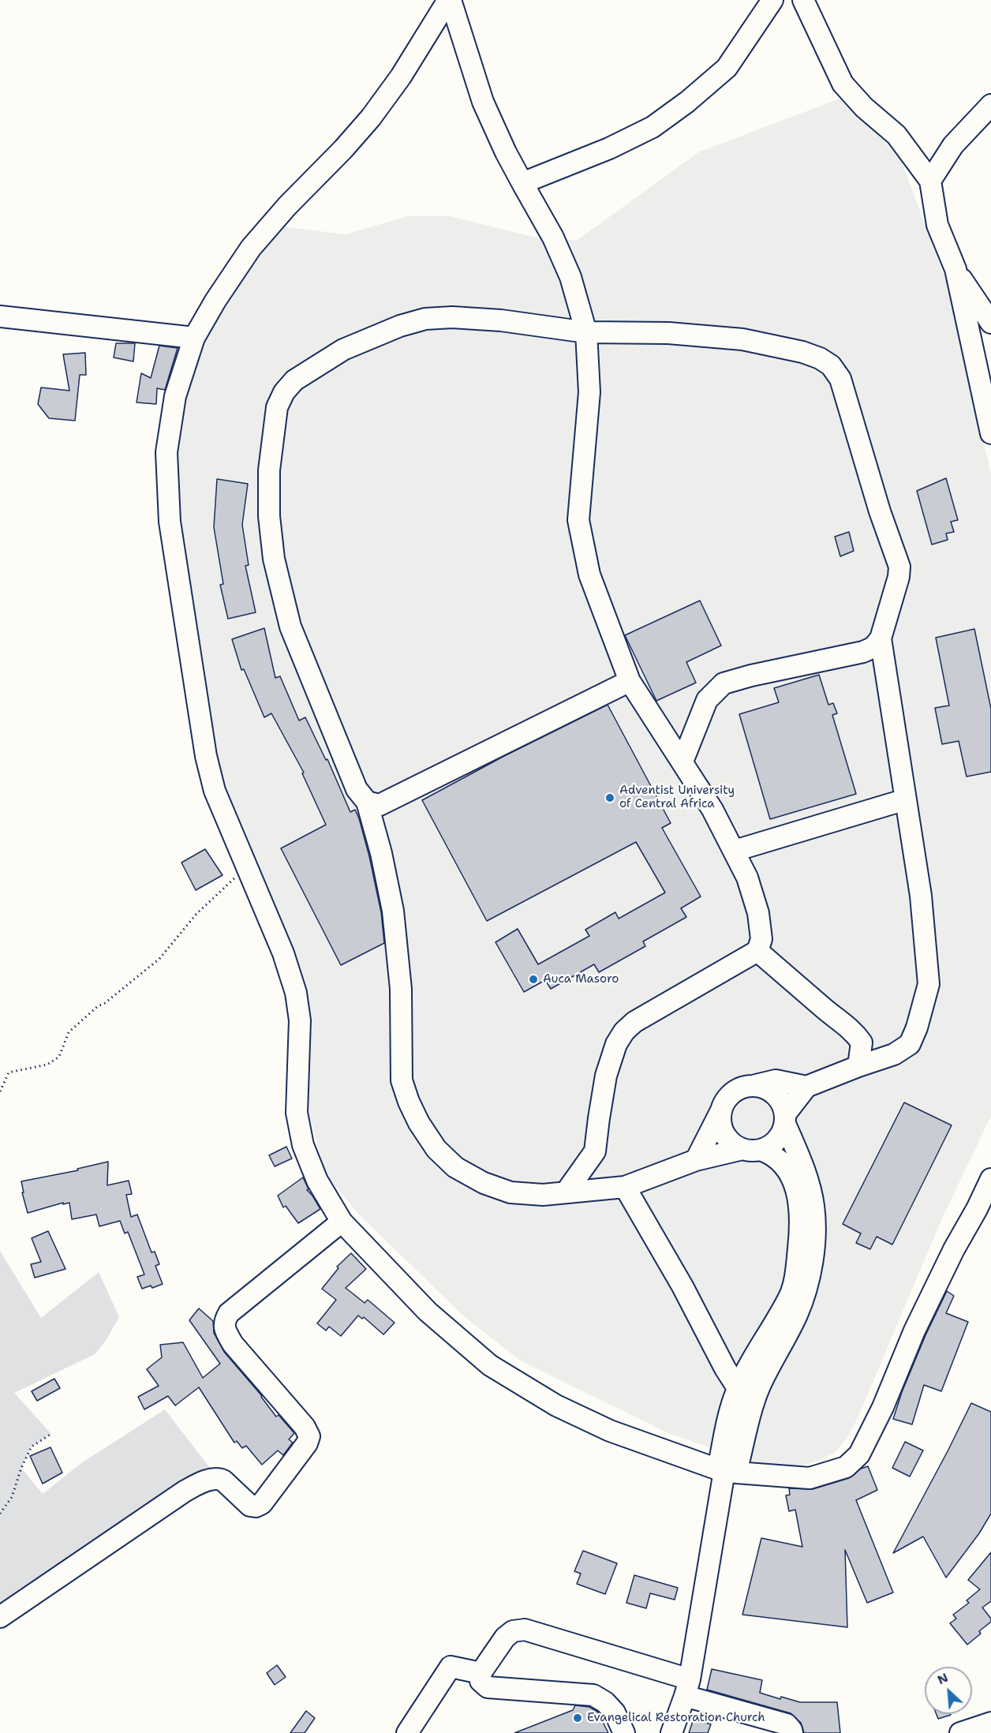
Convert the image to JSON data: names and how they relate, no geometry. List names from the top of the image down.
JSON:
{
  "places": ["Adventist University of Central Africa", "Auca Masoro", "Evangelical Restoration Church"],
  "north": "top left"
}
